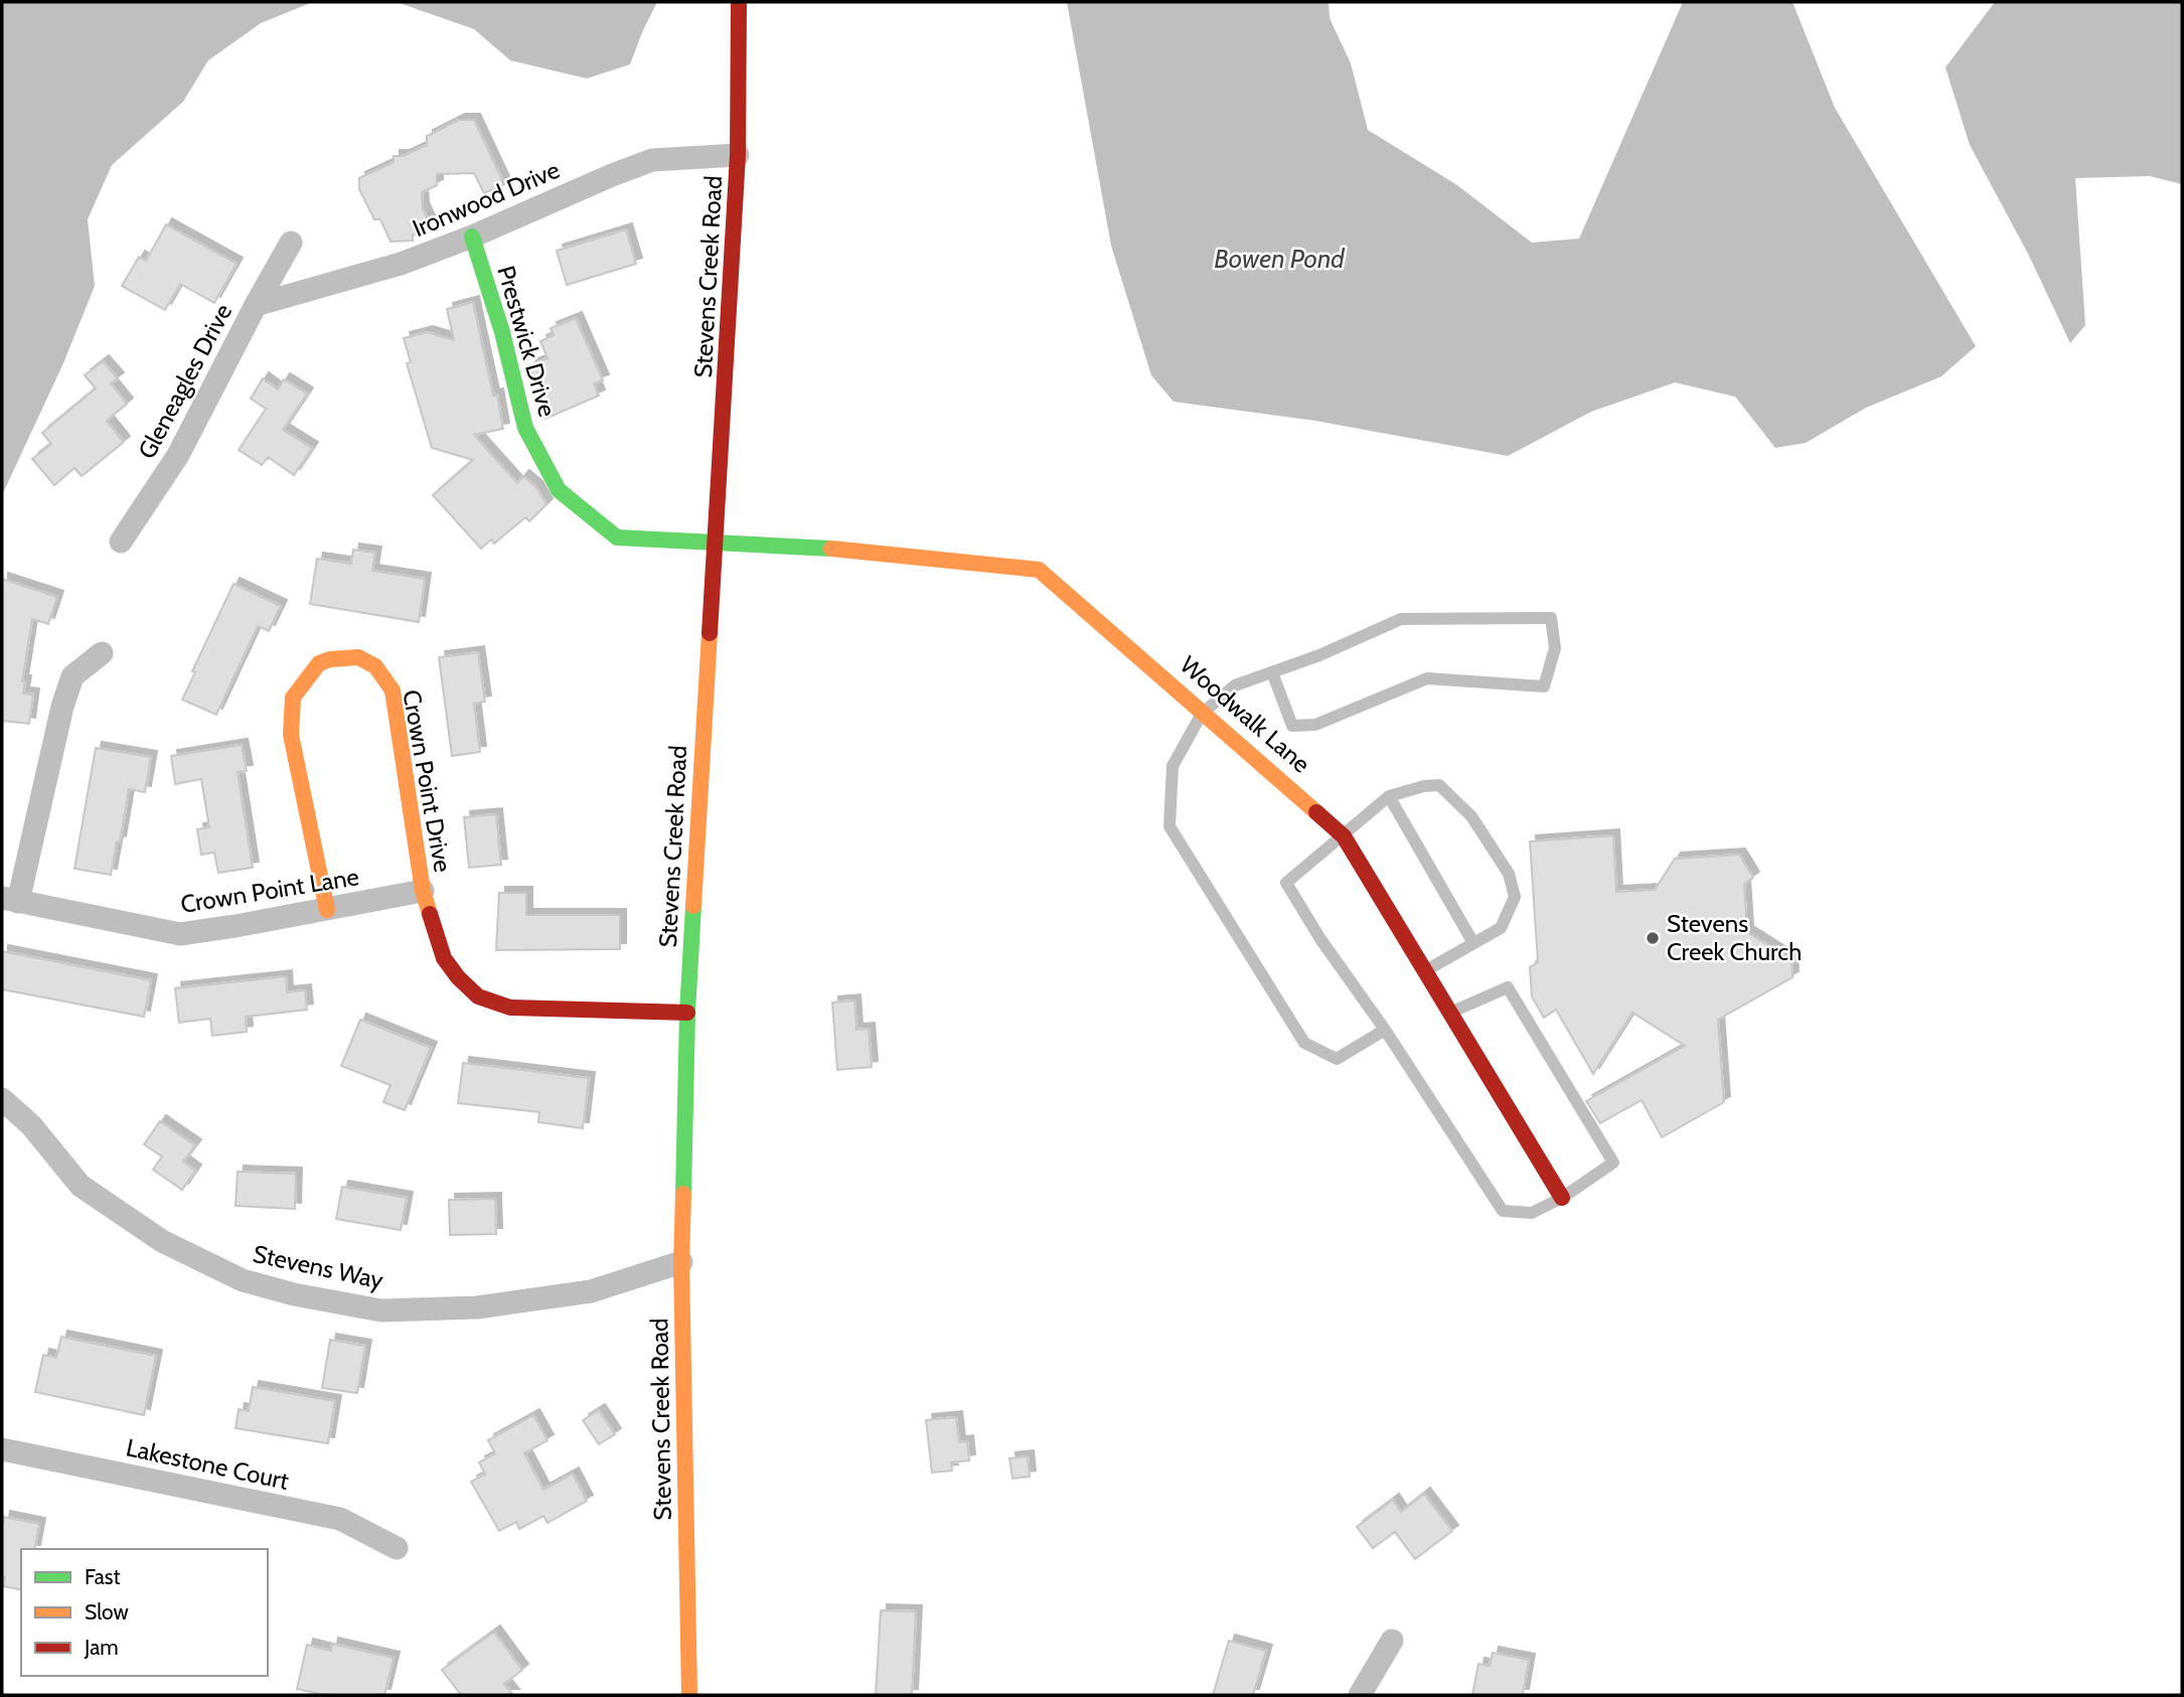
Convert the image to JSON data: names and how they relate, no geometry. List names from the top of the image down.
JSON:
{
  "streets": {
    "street": [
      "Ironwood Drive",
      "Stevens Creek Road",
      "Prestwick Drive",
      "Gleneagles Drive",
      "Woodwalk Lane",
      "Crown Point Drive",
      "Crown Point Lane",
      "Stevens Way",
      "Lakestone Court"
    ]
  },
  "crossings": [
    ["Ironwood Drive", "Stevens Creek Road"],
    ["Ironwood Drive", "Prestwick Drive"],
    ["Ironwood Drive", "Gleneagles Drive"],
    ["Stevens Creek Road", "Prestwick Drive"],
    ["Stevens Creek Road", "Woodwalk Lane"],
    ["Stevens Creek Road", "Crown Point Drive"],
    ["Stevens Creek Road", "Stevens Way"],
    ["Prestwick Drive", "Woodwalk Lane"],
    ["Crown Point Drive", "Crown Point Lane"]
  ],
  "water": ["Bowen Pond"],
  "places": ["Stevens Creek Church"],
  "legend": ["Fast", "Slow", "Jam"]
}
